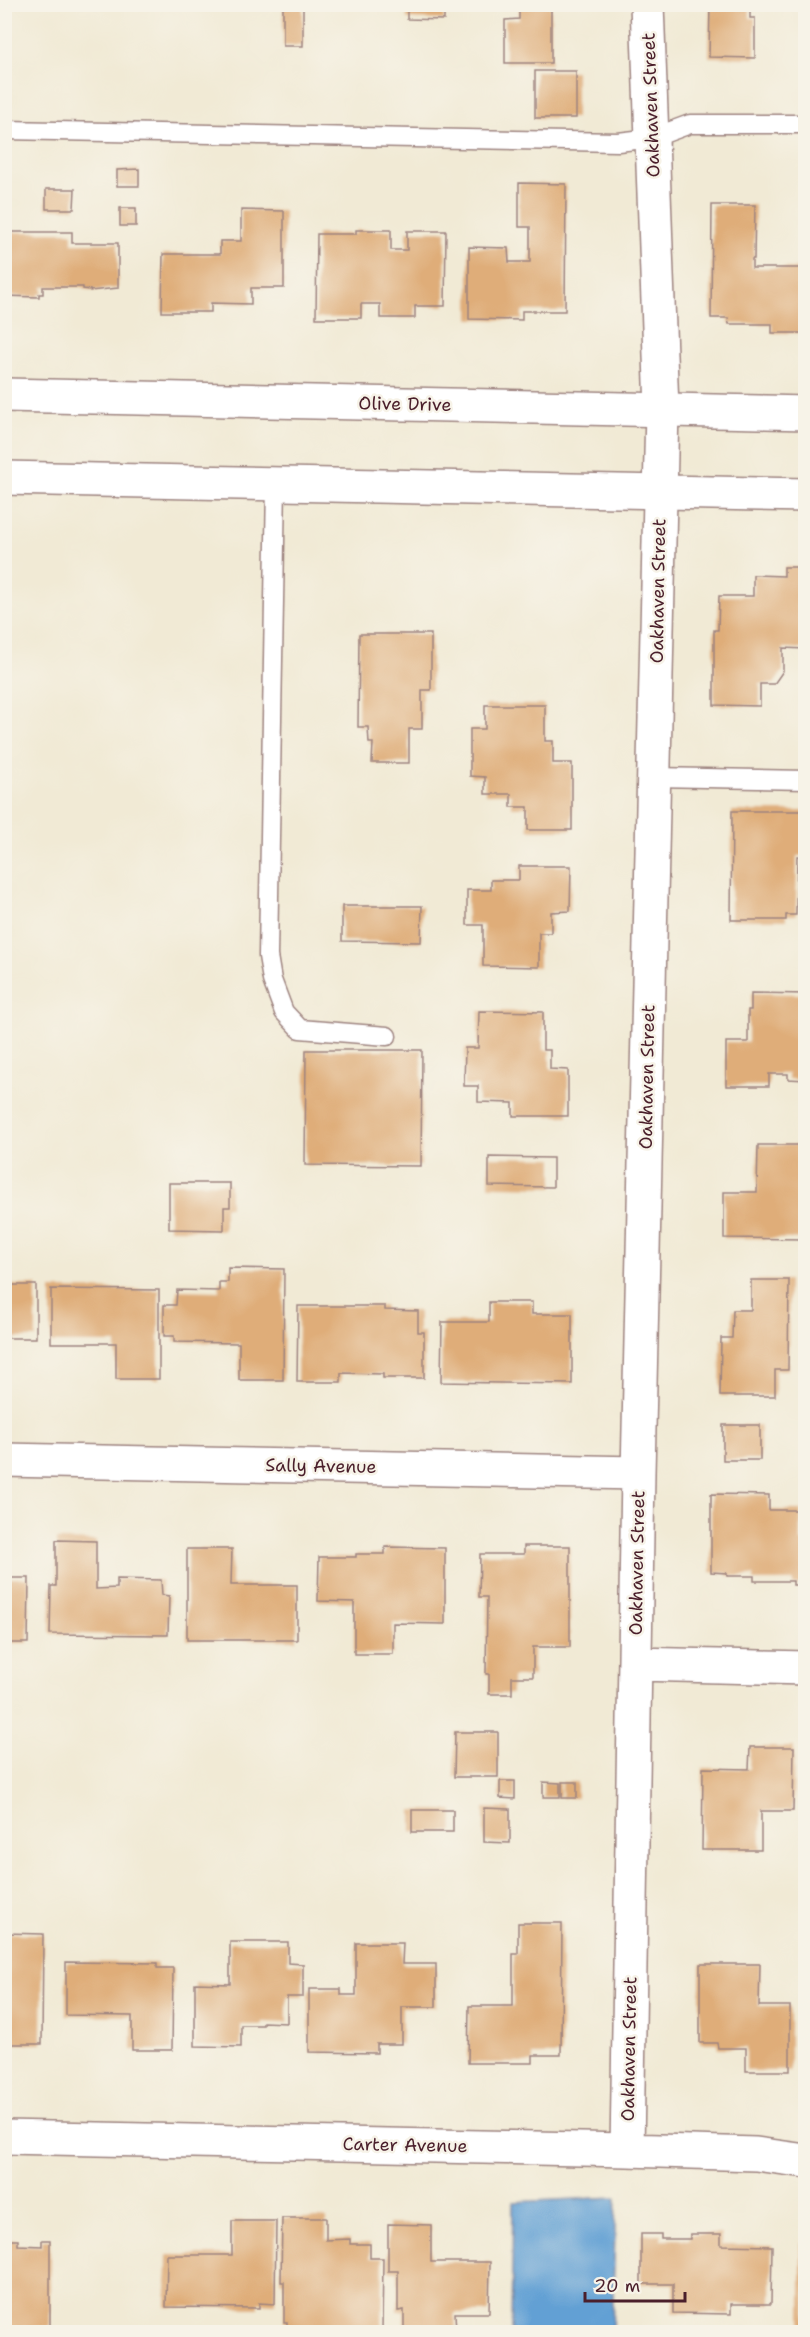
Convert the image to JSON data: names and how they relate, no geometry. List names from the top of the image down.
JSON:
{
  "streets": {
    "street": [
      "Oakhaven Street",
      "Olive Drive",
      "Sally Avenue",
      "Carter Avenue"
    ]
  },
  "crossings": [
    ["Oakhaven Street", "Olive Drive"],
    ["Oakhaven Street", "Sally Avenue"],
    ["Oakhaven Street", "Carter Avenue"]
  ],
  "scale_bar": "20 m"
}
